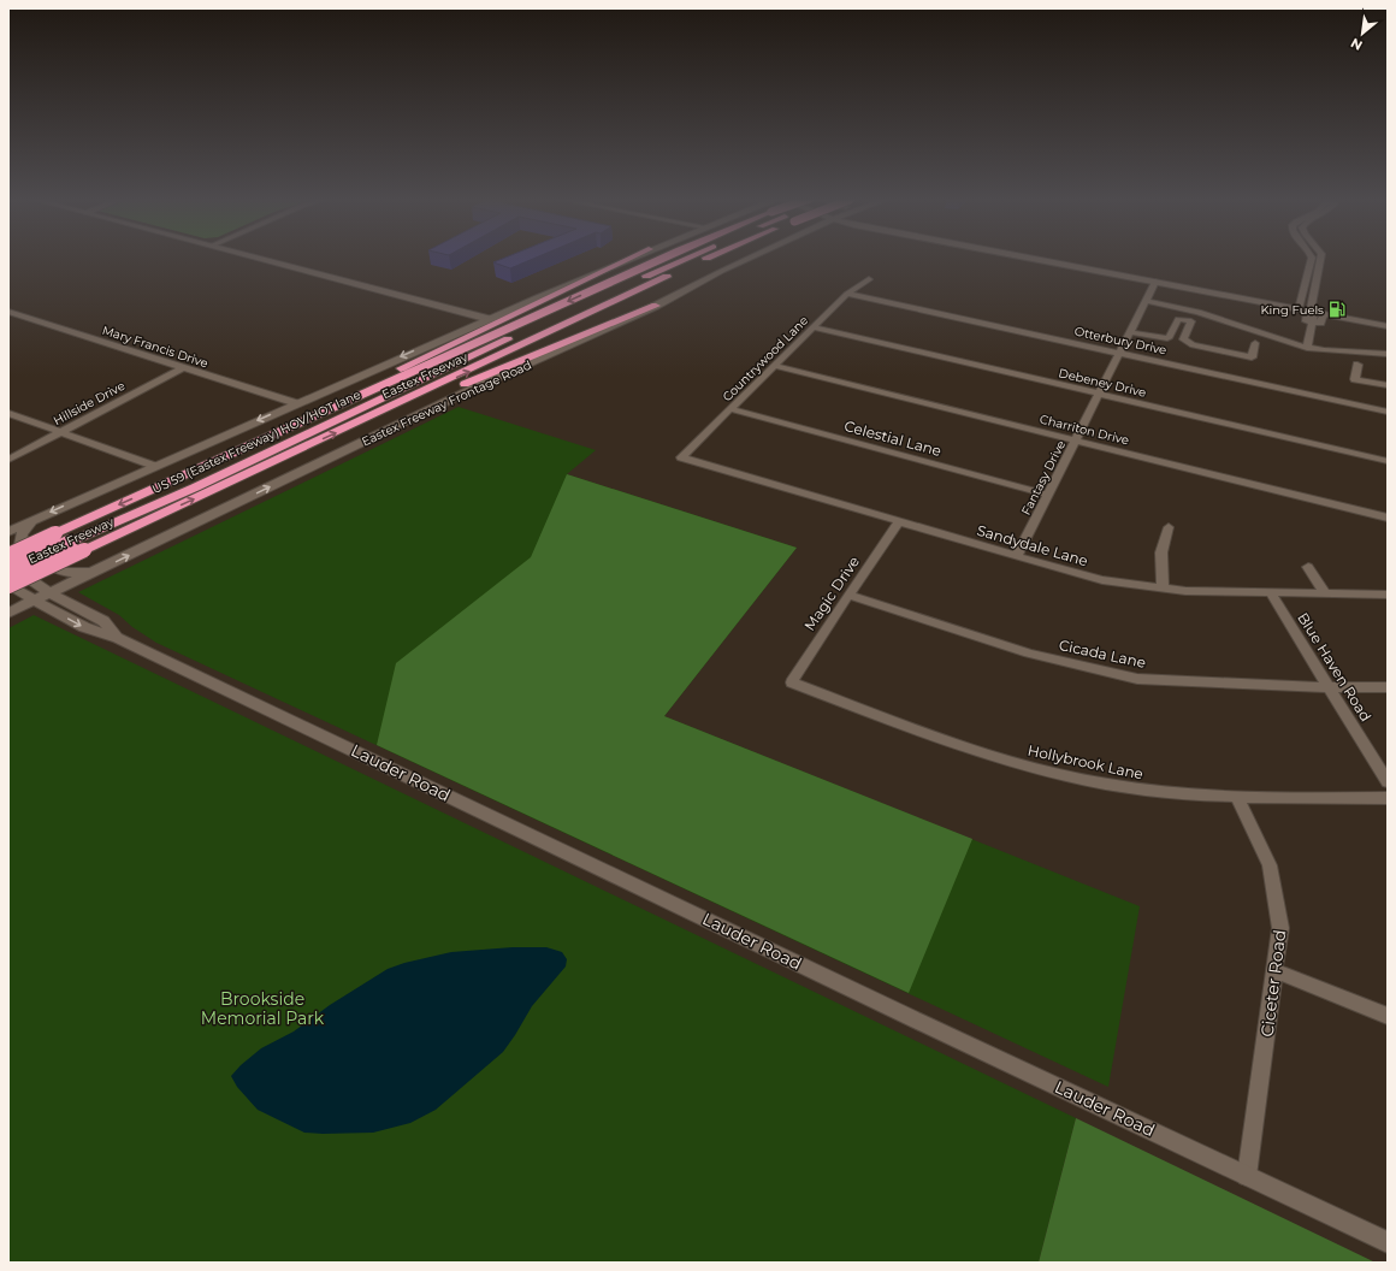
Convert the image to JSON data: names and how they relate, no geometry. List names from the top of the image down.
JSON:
{
  "streets": {
    "highway": ["Eastex Freeway", "US 59 (Eastex Freeway) HOV/HOT lane"],
    "main road": ["Eastex Freeway Frontage Road", "Lauder Road"],
    "street": [
      "Otterbury Drive",
      "Mary Francis Drive",
      "Countrywood Lane",
      "Debeney Drive",
      "Hillside Drive",
      "Charriton Drive",
      "Celestial Lane",
      "Fantasy Drive",
      "Sandydale Lane",
      "Magic Drive",
      "Cicada Lane",
      "Blue Haven Road",
      "Hollybrook Lane",
      "Ciceter Road"
    ]
  },
  "crossings": [
    ["Otterbury Drive", "Countrywood Lane"],
    ["Otterbury Drive", "Fantasy Drive"],
    ["Mary Francis Drive", "Hillside Drive"],
    ["Countrywood Lane", "Debeney Drive"],
    ["Countrywood Lane", "Charriton Drive"],
    ["Countrywood Lane", "Celestial Lane"],
    ["Countrywood Lane", "Sandydale Lane"],
    ["Eastex Freeway", "Lauder Road"],
    ["Debeney Drive", "Fantasy Drive"],
    ["Eastex Freeway Frontage Road", "Lauder Road"],
    ["Charriton Drive", "Fantasy Drive"],
    ["Celestial Lane", "Fantasy Drive"],
    ["Fantasy Drive", "Sandydale Lane"],
    ["Sandydale Lane", "Magic Drive"],
    ["Sandydale Lane", "Blue Haven Road"],
    ["Magic Drive", "Cicada Lane"],
    ["Magic Drive", "Hollybrook Lane"],
    ["Cicada Lane", "Blue Haven Road"],
    ["Hollybrook Lane", "Ciceter Road"],
    ["Lauder Road", "Ciceter Road"]
  ],
  "parks": ["Brookside Memorial Park"],
  "places": {
    "fuel station": ["King Fuels"]
  },
  "north": "bottom left"
}
